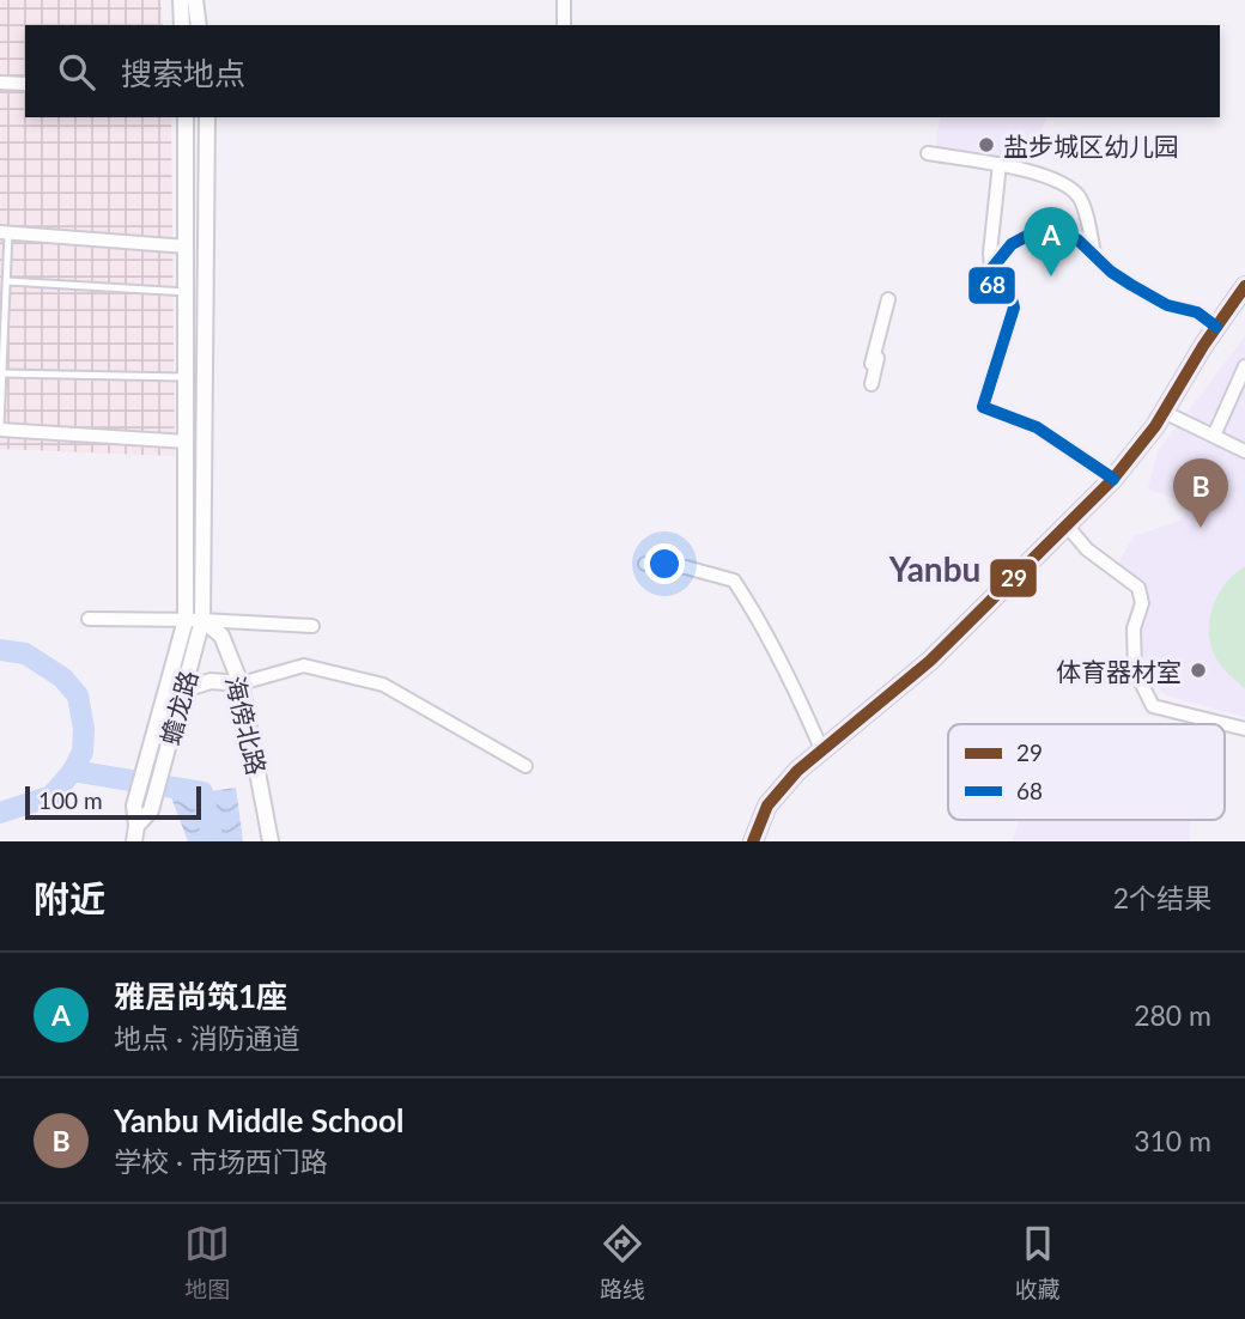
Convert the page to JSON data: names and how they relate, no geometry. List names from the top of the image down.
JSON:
{
  "streets": {
    "street": ["蟾龙路", "海傍北路"]
  },
  "crossings": [
    ["蟾龙路", "海傍北路"]
  ],
  "districts": ["Yanbu"],
  "places": ["盐步城区幼儿园", "体育器材室"],
  "lines": ["transit line 68", "transit line 29"],
  "legend": ["29", "68"],
  "scale_bar": "100 m",
  "page": {
    "search": "搜索地点",
    "pins": ["A", "B"],
    "scale": "100 m",
    "heading": ["附近", "2个结果"],
    "list": [
      {
        "mark": "A",
        "name": "雅居尚筑1座",
        "note": "地点 · 消防通道",
        "value": "280 m"
      },
      {
        "mark": "B",
        "name": "Yanbu Middle School",
        "note": "学校 · 市场西门路",
        "value": "310 m"
      }
    ],
    "nav": ["地图", "路线", "收藏"]
  }
}
